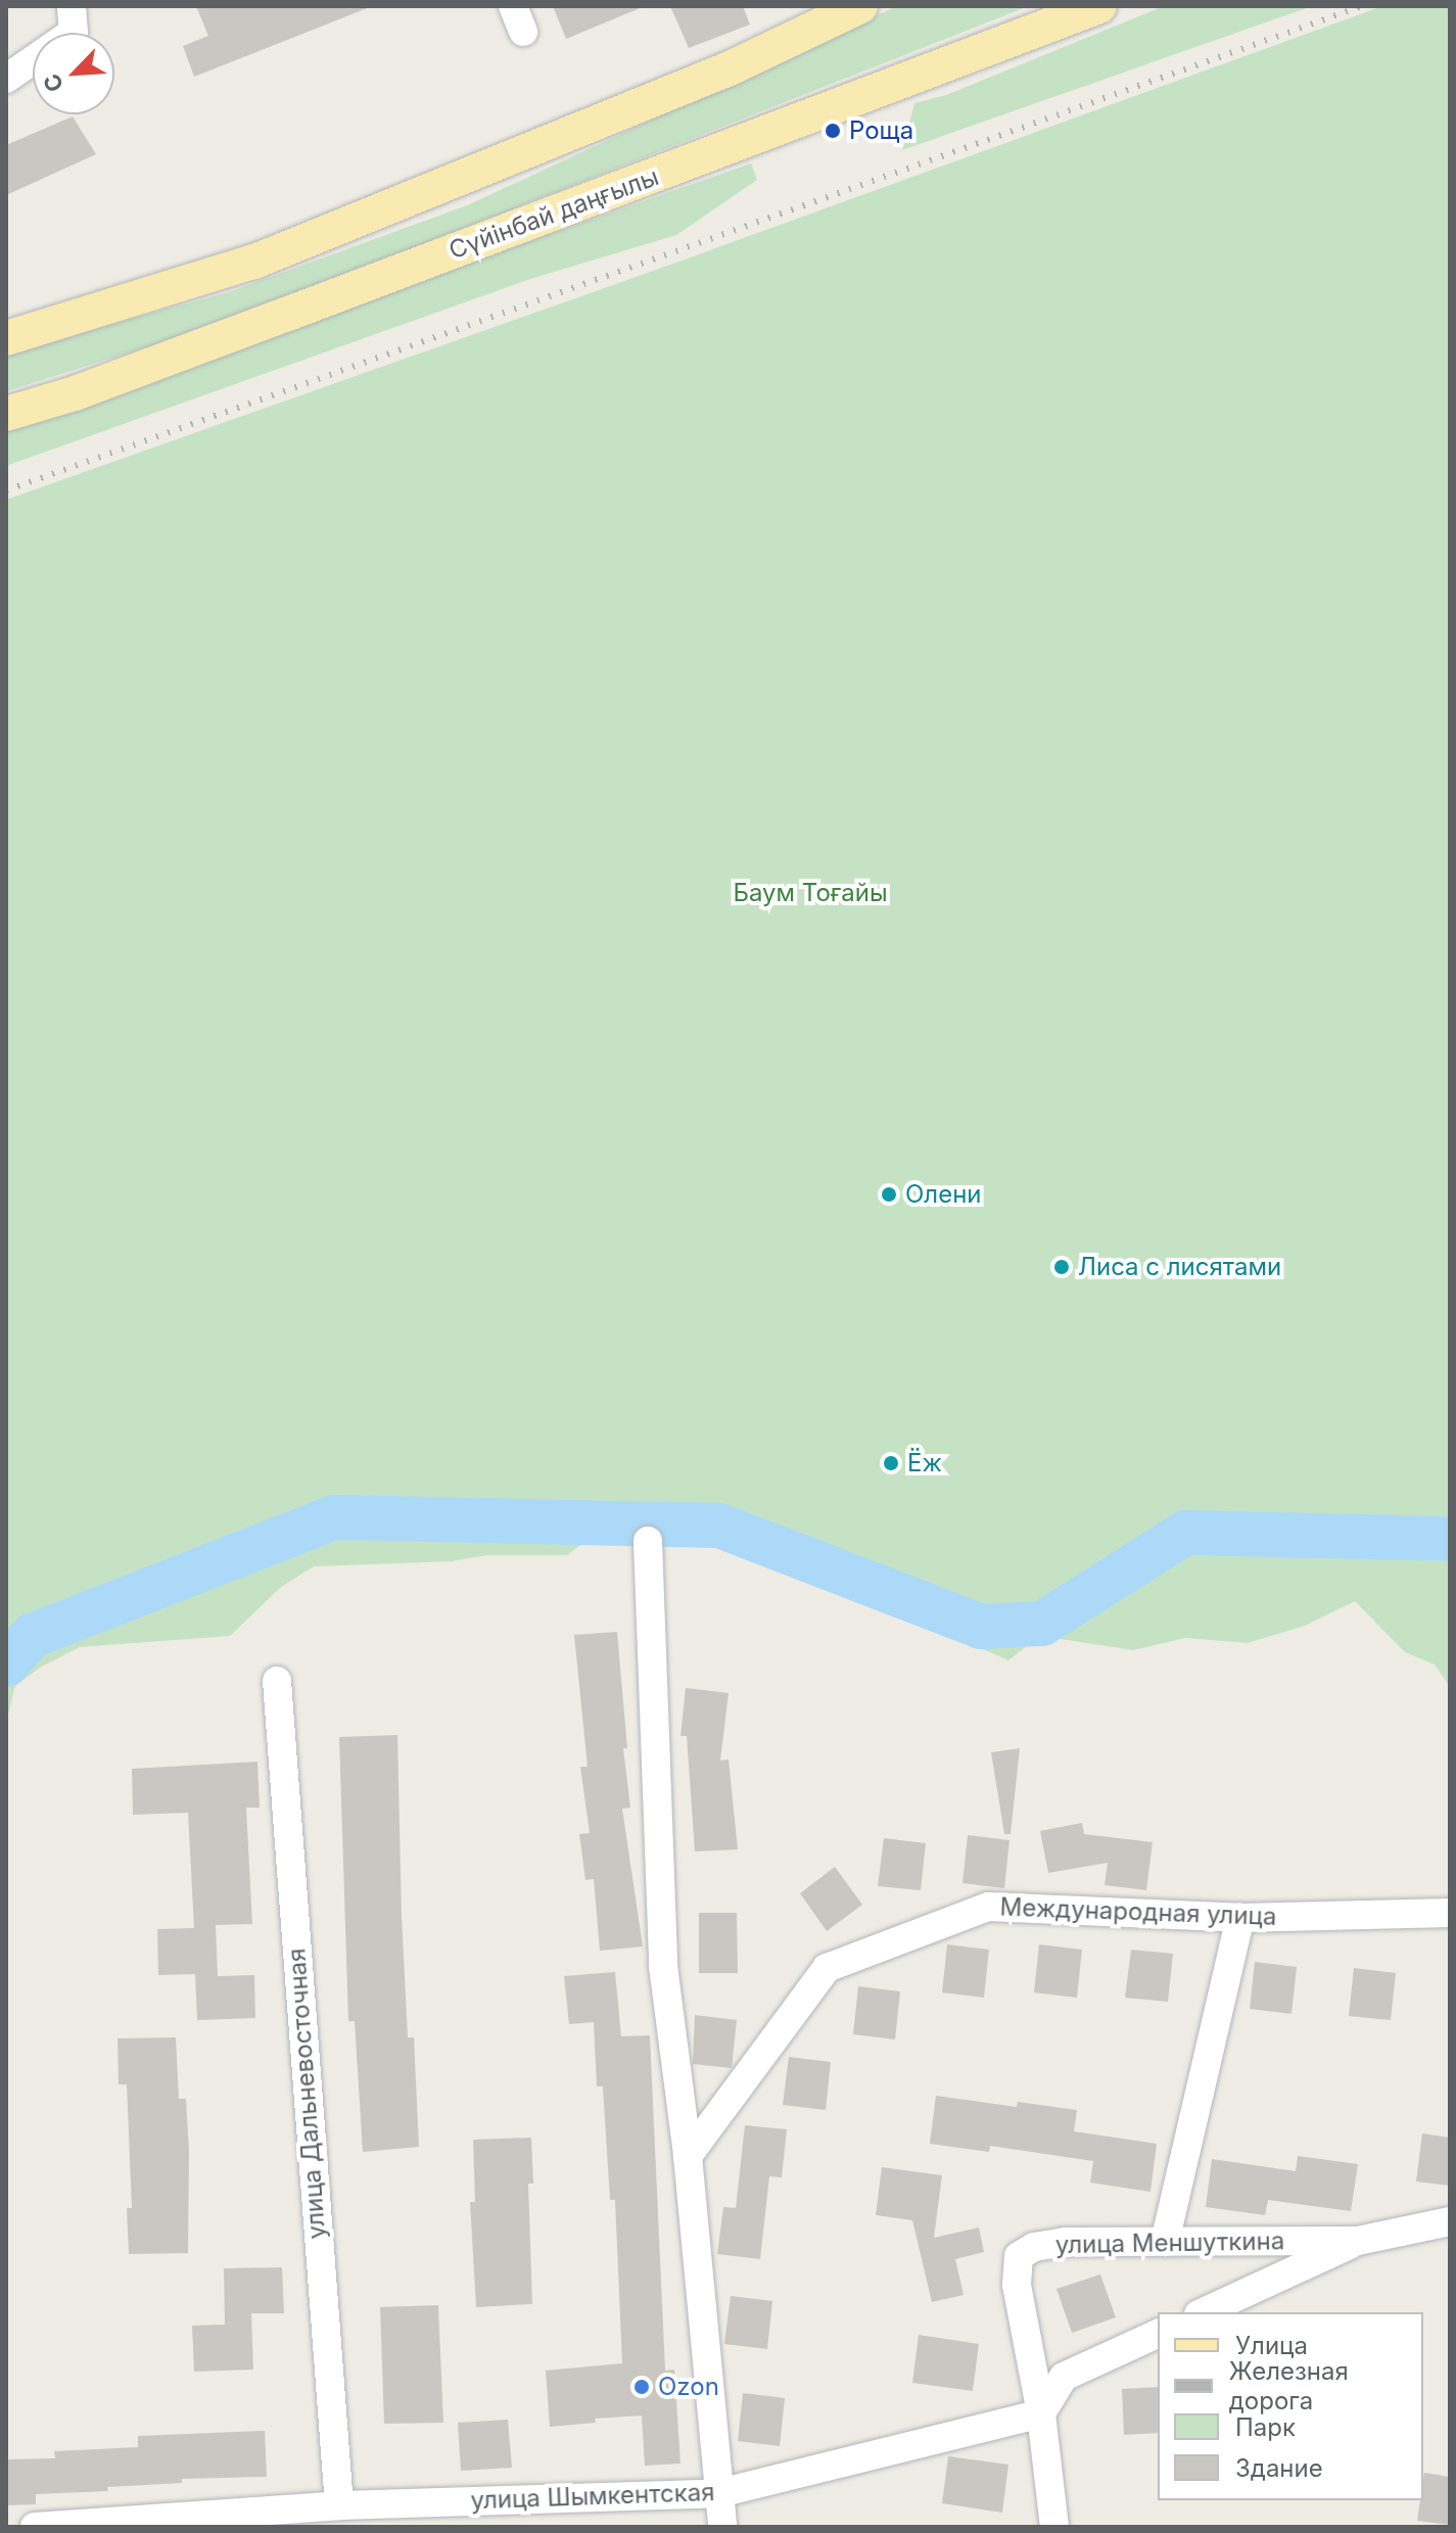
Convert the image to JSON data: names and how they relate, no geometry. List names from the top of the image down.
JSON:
{
  "streets": {
    "main road": ["Сүйінбай даңғылы"],
    "street": [
      "Международная улица",
      "улица Дальневосточная",
      "улица Меншуткина",
      "улица Шымкентская"
    ]
  },
  "crossings": [
    ["улица Дальневосточная", "улица Шымкентская"],
    ["улица Меншуткина", "улица Шымкентская"]
  ],
  "parks": ["Баум Тоғайы"],
  "places": [
    "Роща",
    "Олени",
    "Лиса с лисятами",
    "Ёж",
    "Ozon"
  ],
  "legend": [
    "Улица",
    "Железная дорога",
    "Парк",
    "Здание"
  ],
  "north": "bottom left"
}
